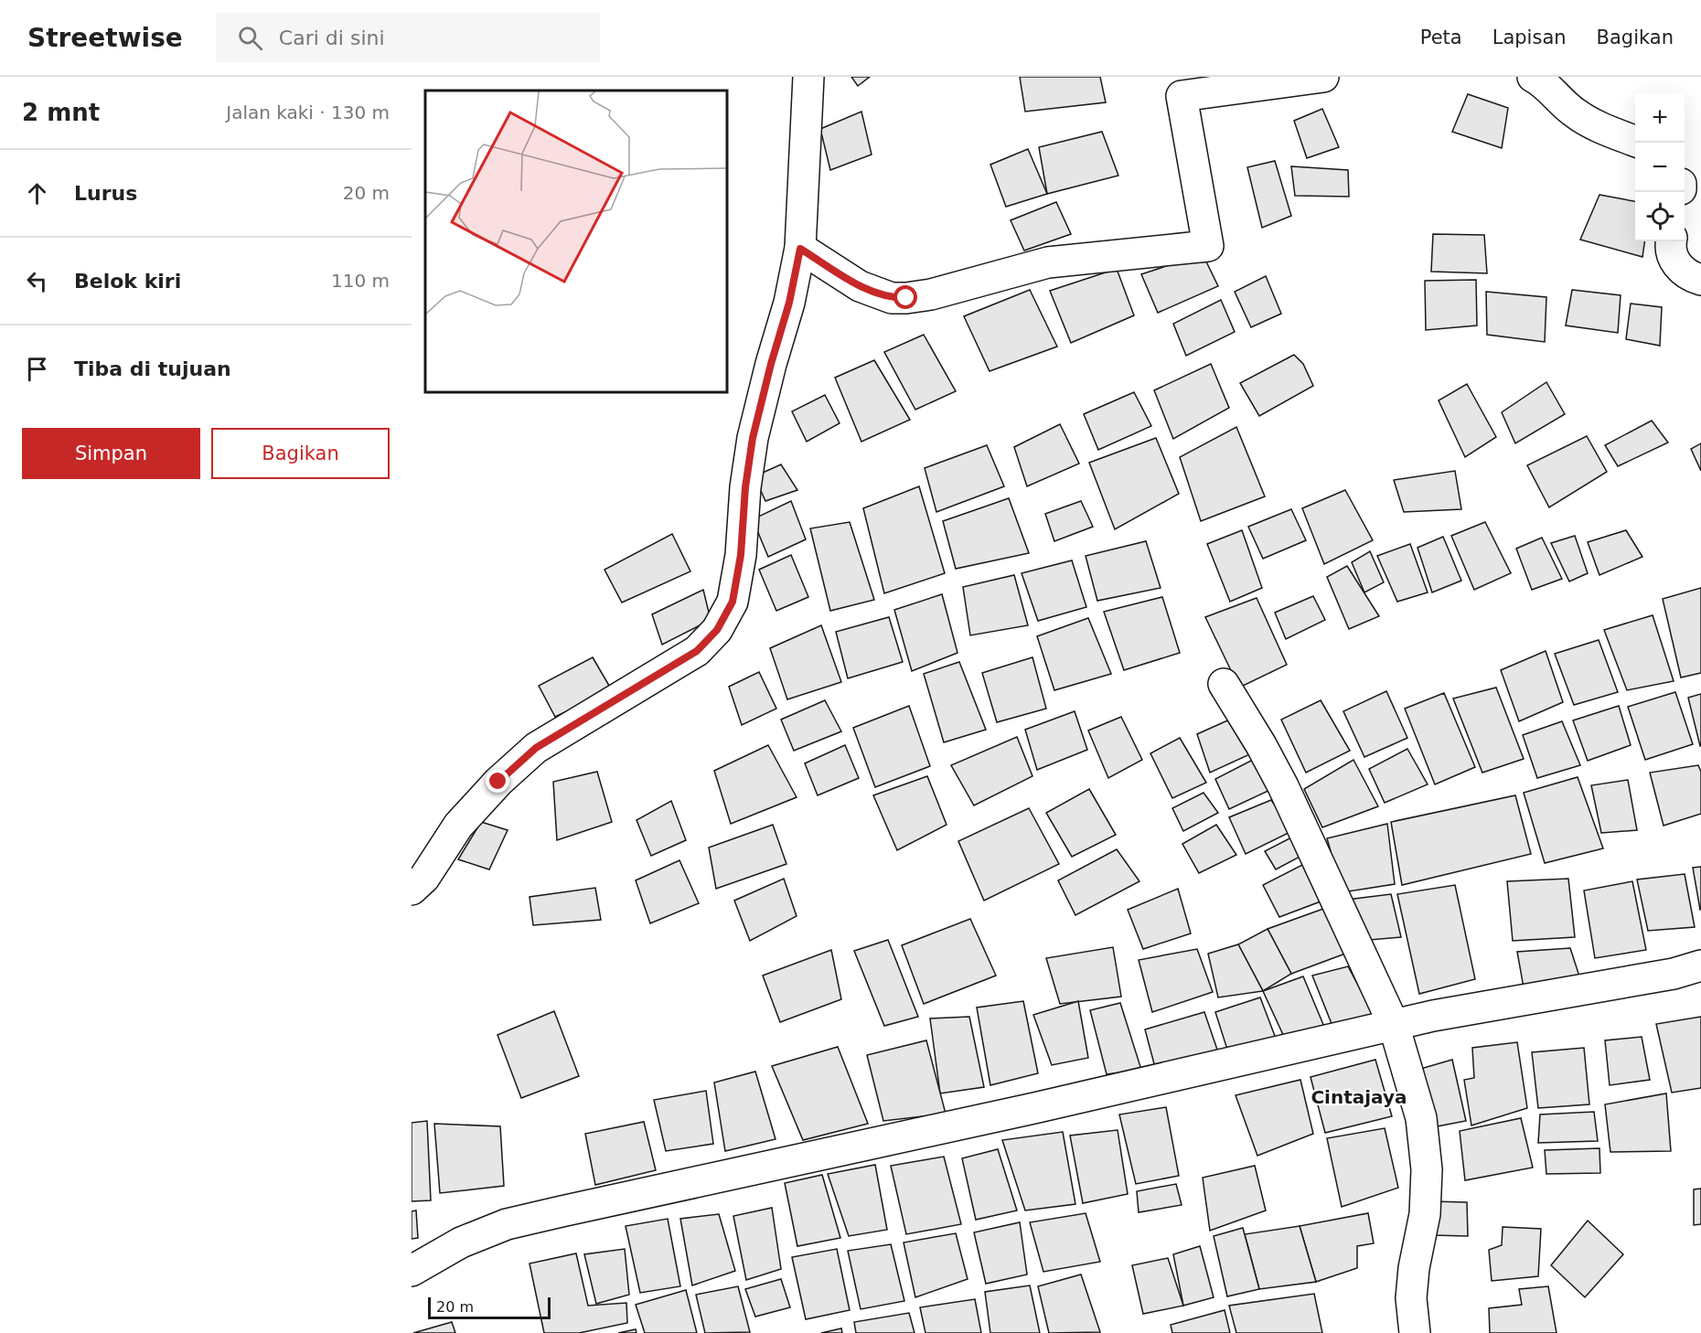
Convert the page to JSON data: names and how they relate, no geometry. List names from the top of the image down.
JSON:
{
  "districts": ["Cintajaya"],
  "scale_bar": "20 m",
  "page": {
    "header": "Streetwise",
    "search": "Cari di sini",
    "nav": ["Peta", "Lapisan", "Bagikan"],
    "heading": ["2 mnt", "Jalan kaki · 130 m"],
    "map_buttons": ["+", "−"],
    "list": [
      ["Lurus", "20 m"],
      ["Belok kiri", "110 m"],
      "Tiba di tujuan"
    ],
    "buttons": ["Simpan", "Bagikan"],
    "scale": "20 m"
  }
}
